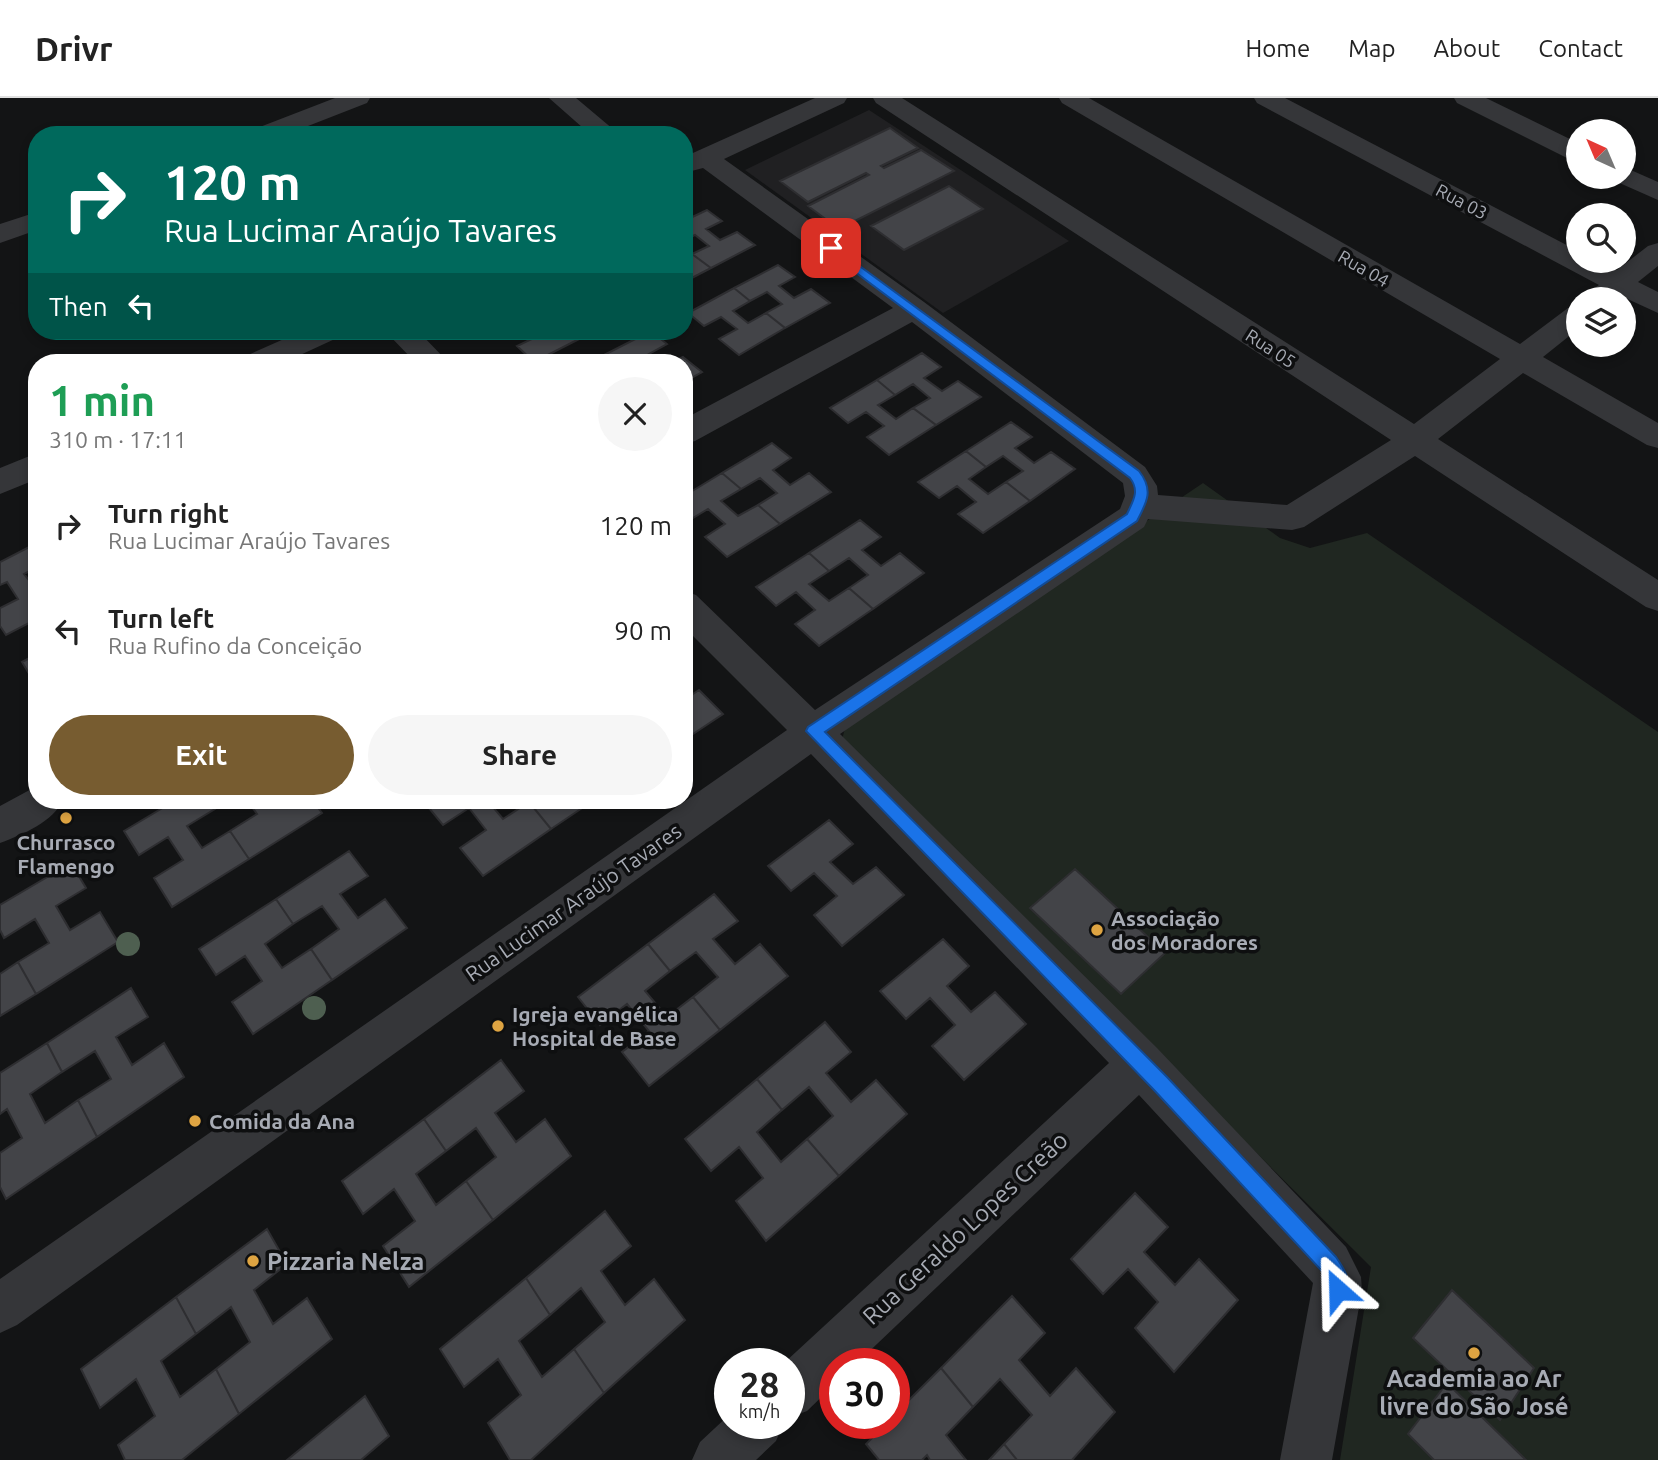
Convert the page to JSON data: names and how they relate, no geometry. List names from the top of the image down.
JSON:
{
  "streets": {
    "street": [
      "Rua 03",
      "Rua 04",
      "Rua 05",
      "Rua Lucimar Araújo Tavares",
      "Rua Geraldo Lopes Creão"
    ]
  },
  "places": [
    "Churrasco Flamengo",
    "Associação dos Moradores",
    "Igreja evangélica Hospital de Base",
    "Comida da Ana",
    "Pizzaria Nelza",
    "Academia ao Ar livre do São José"
  ],
  "north": "top left",
  "page": {
    "header": "Drivr",
    "nav": [
      "Home",
      "Map",
      "About",
      "Contact"
    ],
    "turn": ["120 m", "Rua Lucimar Araújo Tavares"],
    "then": "Then",
    "heading": ["1 min", "310 m · 17:11"],
    "list": [
      {
        "name": "Turn right",
        "note": "Rua Lucimar Araújo Tavares",
        "value": "120 m"
      },
      {
        "name": "Turn left",
        "note": "Rua Rufino da Conceição",
        "value": "90 m"
      }
    ],
    "buttons": ["Exit", "Share"],
    "speed": "28 km/h",
    "limit": "30"
  }
}
